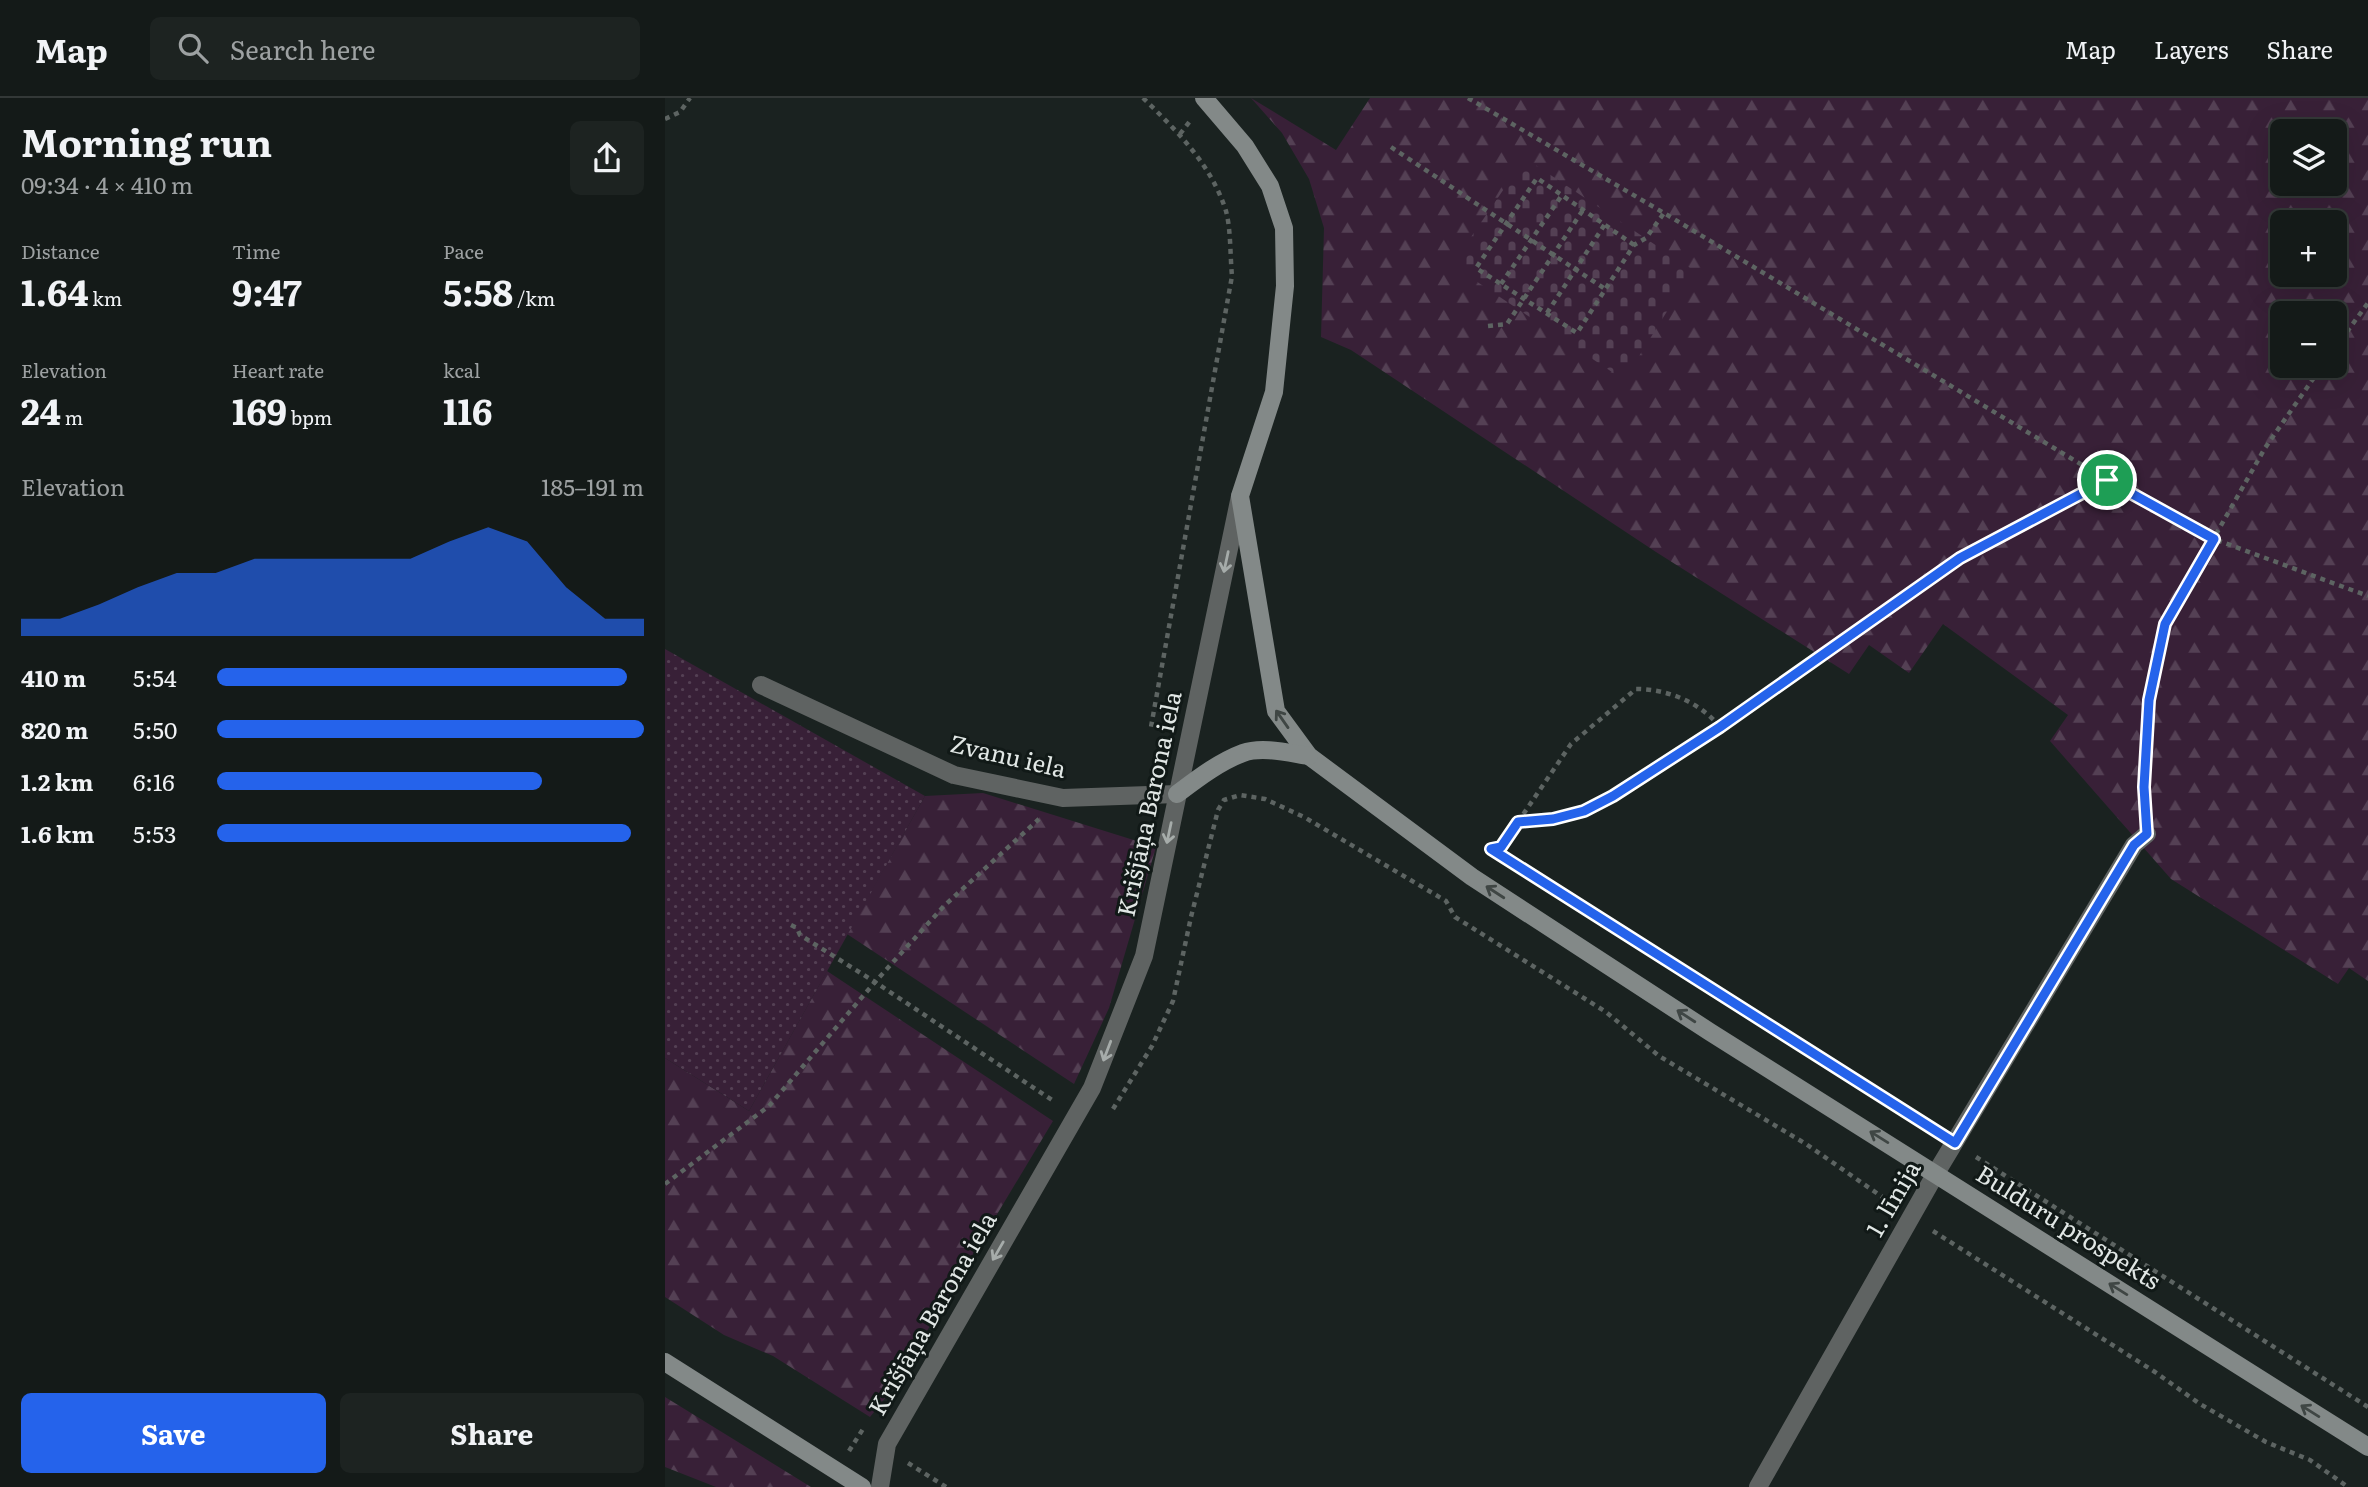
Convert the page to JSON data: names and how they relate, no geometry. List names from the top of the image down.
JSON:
{
  "streets": {
    "street": [
      "Zvanu iela",
      "Krišjāņa Barona iela",
      "1. līnija",
      "Bulduru prospekts"
    ]
  },
  "crossings": [
    ["Zvanu iela", "Krišjāņa Barona iela"],
    ["Krišjāņa Barona iela", "Bulduru prospekts"],
    ["1. līnija", "Bulduru prospekts"]
  ],
  "one_way": ["Krišjāņa Barona iela", "Bulduru prospekts"],
  "page": {
    "header": "Map",
    "search": "Search here",
    "nav": ["Map", "Layers", "Share"],
    "heading": ["Morning run", "09:34 · 4 × 410 m"],
    "map_buttons": ["+", "−"],
    "stats": [
      ["Distance", "1.64 km"],
      ["Time", "9:47"],
      ["Pace", "5:58 /km"],
      ["Elevation", "24 m"],
      ["Heart rate", "169 bpm"],
      ["kcal", "116"]
    ],
    "chart": ["Elevation", "185–191 m"],
    "list": [
      {
        "name": "410 m",
        "note": "5:54"
      },
      {
        "name": "820 m",
        "note": "5:50"
      },
      {
        "name": "1.2 km",
        "note": "6:16"
      },
      {
        "name": "1.6 km",
        "note": "5:53"
      }
    ],
    "buttons": ["Save", "Share"]
  }
}
